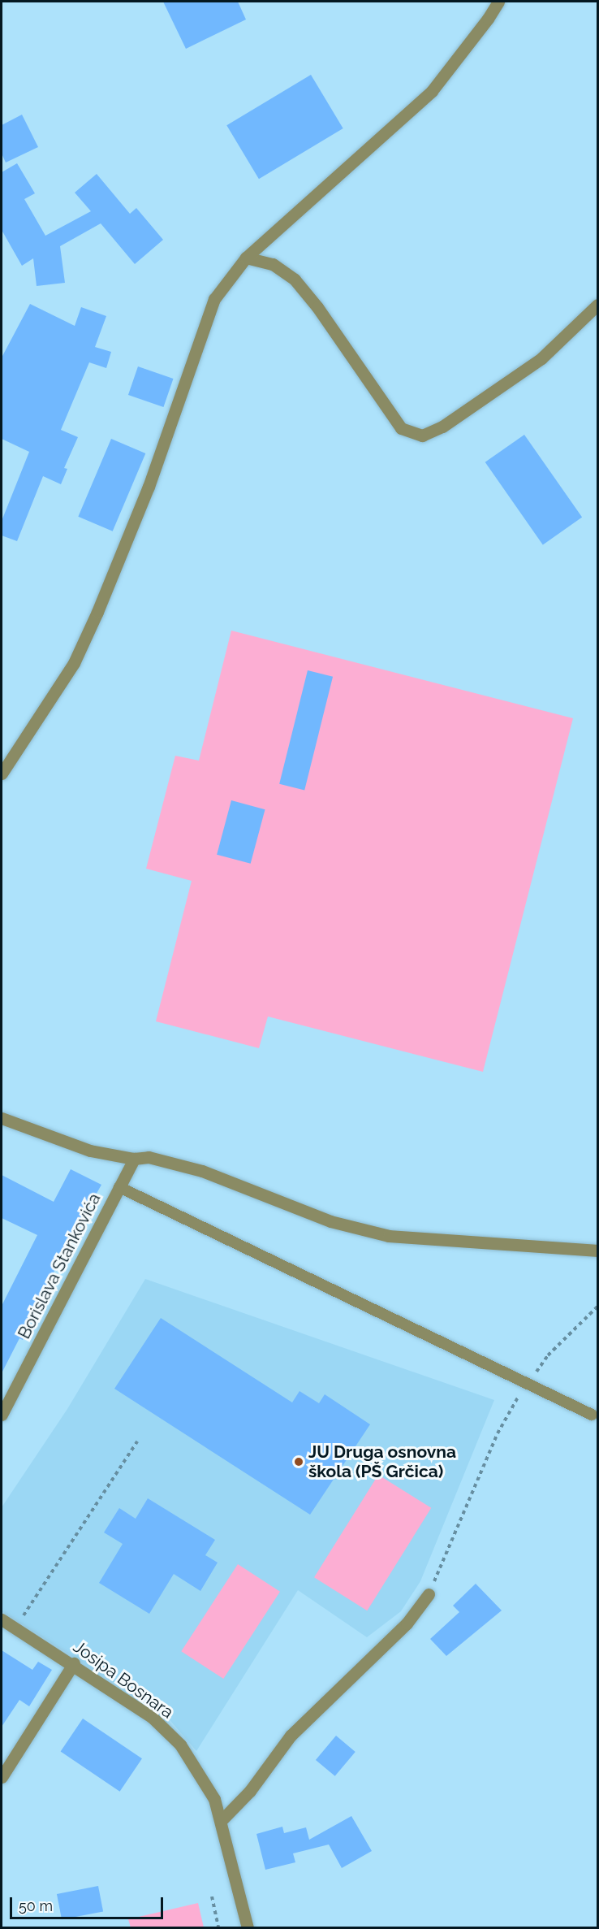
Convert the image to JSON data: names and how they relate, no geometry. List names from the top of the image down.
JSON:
{
  "streets": {
    "street": ["Borislava Stankovića", "Josipa Bosnara"]
  },
  "places": ["JU Druga osnovna škola (PŠ Grčica)"],
  "scale_bar": "50 m"
}
